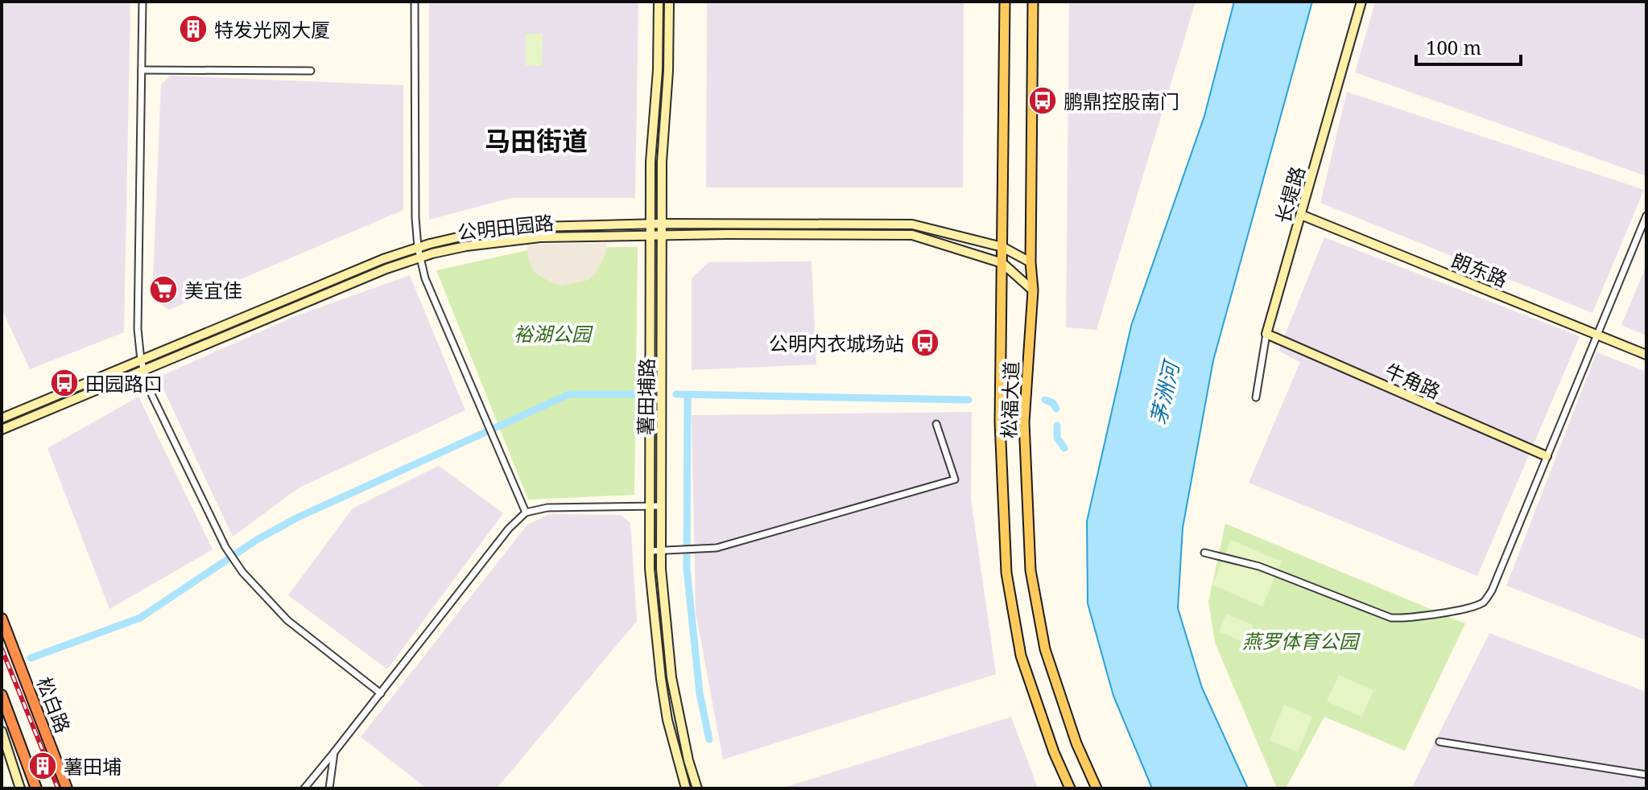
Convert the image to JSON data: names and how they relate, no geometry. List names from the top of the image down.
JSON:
{
  "streets": {
    "highway": ["松白路"],
    "main road": ["松福大道"],
    "street": [
      "长堤路",
      "公明田园路",
      "朗东路",
      "牛角路",
      "薯田埔路"
    ]
  },
  "crossings": [
    ["长堤路", "朗东路"],
    ["长堤路", "牛角路"],
    ["公明田园路", "薯田埔路"],
    ["公明田园路", "松福大道"]
  ],
  "districts": ["马田街道"],
  "water": ["茅洲河"],
  "parks": ["裕湖公园", "燕罗体育公园"],
  "places": {
    "building": ["特发光网大厦", "薯田埔"],
    "bus stop": ["鹏鼎控股南门", "公明内衣城场站", "田园路口"],
    "supermarket": ["美宜佳"]
  },
  "scale_bar": "100 m"
}
